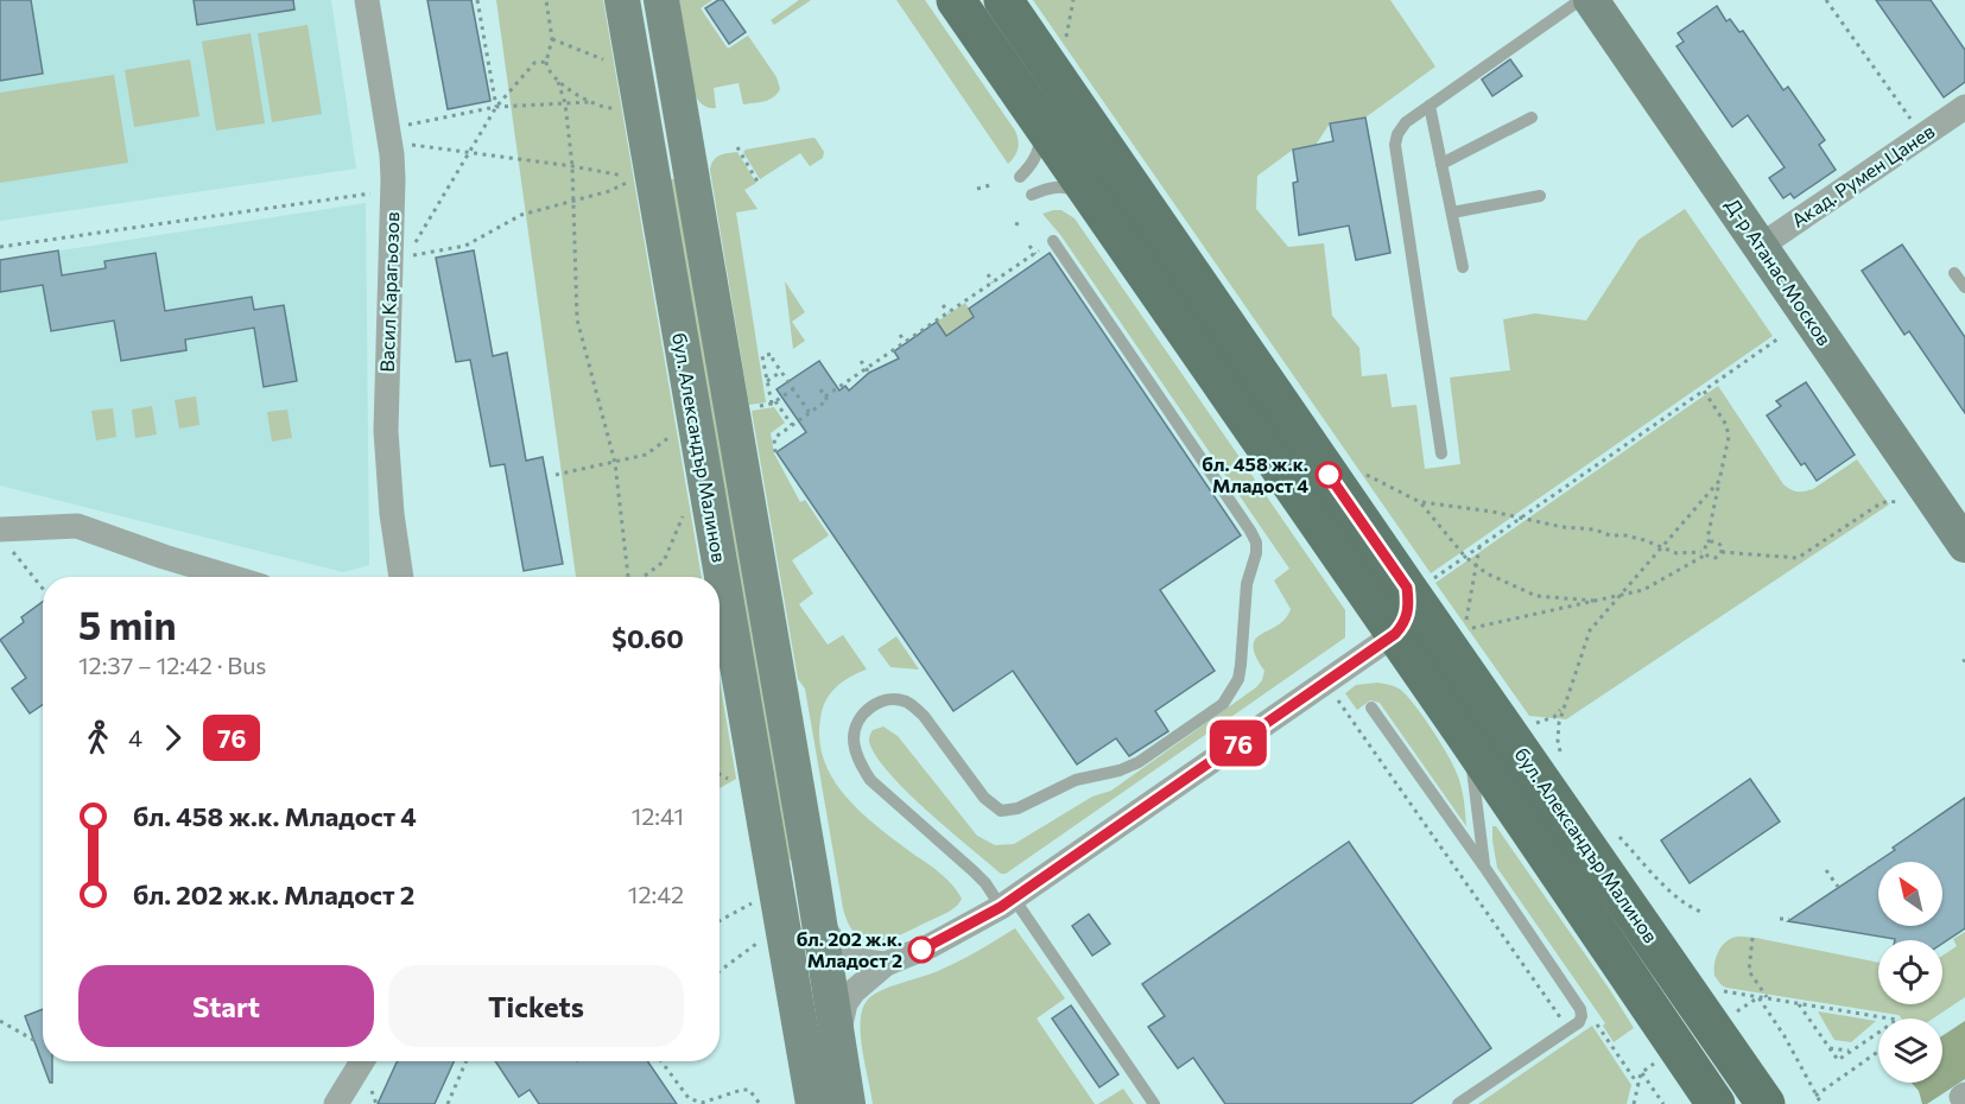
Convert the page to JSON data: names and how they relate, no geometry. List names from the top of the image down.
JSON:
{
  "streets": {
    "main road": ["бул. Александър Малинов"],
    "street": ["Акад. Румен Цанев", "Д-р Атанас Москов", "Васил Карагьозов"]
  },
  "crossings": [
    ["Акад. Румен Цанев", "Д-р Атанас Москов"]
  ],
  "places": ["бл. 458 ж.к. Младост 4", "бл. 202 ж.к. Младост 2"],
  "lines": ["bus line 76"],
  "north": "top left",
  "page": {
    "on_map": "76",
    "heading": ["5 min", "12:37 – 12:42 · Bus", "$0.60"],
    "legs": ["4", "76"],
    "list": [
      {
        "name": "бл. 458 ж.к. Младост 4",
        "value": "12:41"
      },
      {
        "name": "бл. 202 ж.к. Младост 2",
        "value": "12:42"
      }
    ],
    "buttons": ["Start", "Tickets"]
  }
}
